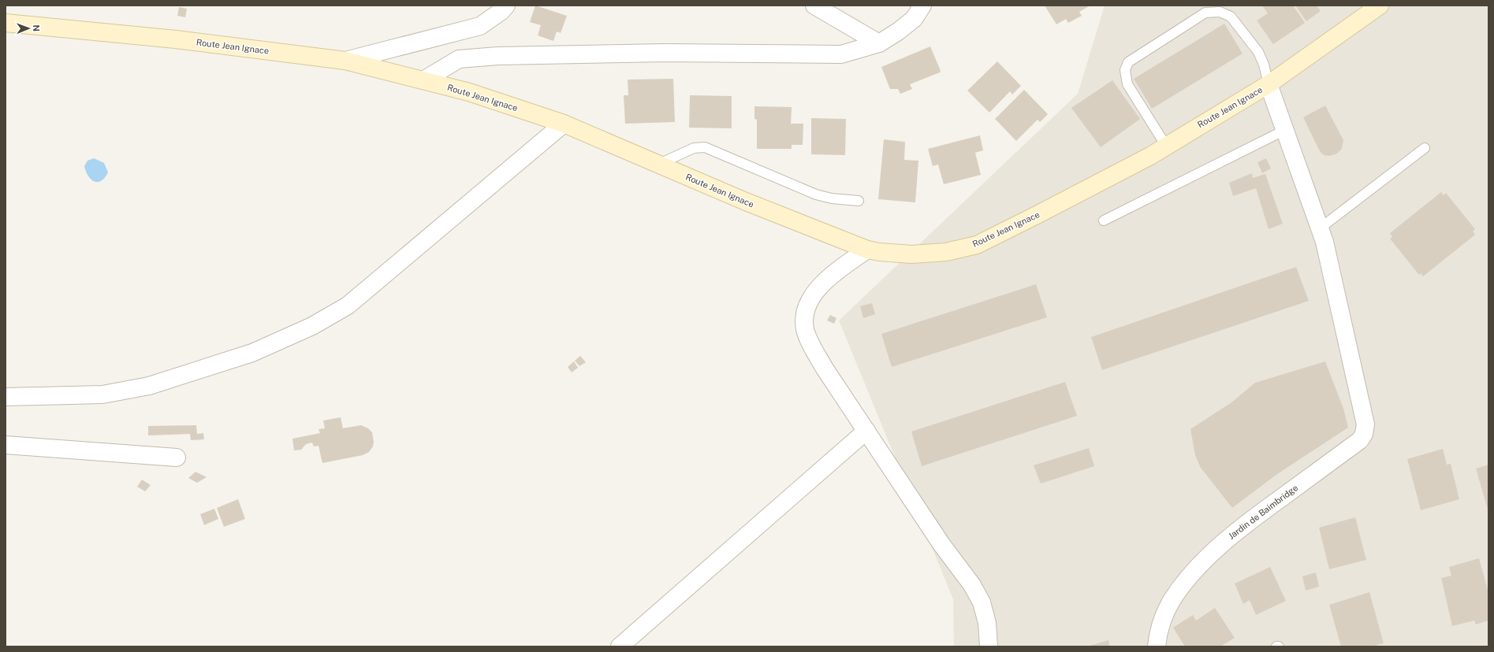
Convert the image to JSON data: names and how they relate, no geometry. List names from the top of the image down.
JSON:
{
  "streets": {
    "street": ["Route Jean Ignace", "Jardin de Baimbridge"]
  },
  "north": "right"
}
